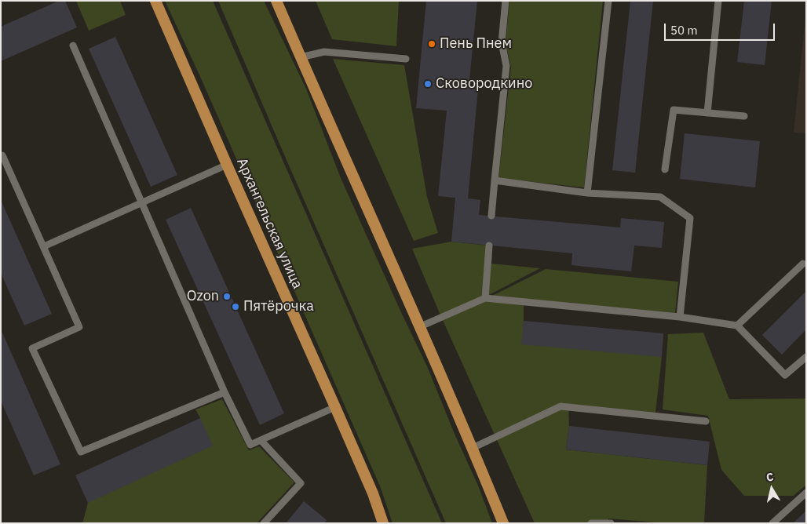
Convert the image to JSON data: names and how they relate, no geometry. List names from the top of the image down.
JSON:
{
  "streets": {
    "main road": ["Архангельская улица"]
  },
  "places": [
    "Пень Пнем",
    "Сковородкино",
    "Ozon",
    "Пятёрочка"
  ],
  "scale_bar": "50 m",
  "north": "top"
}
